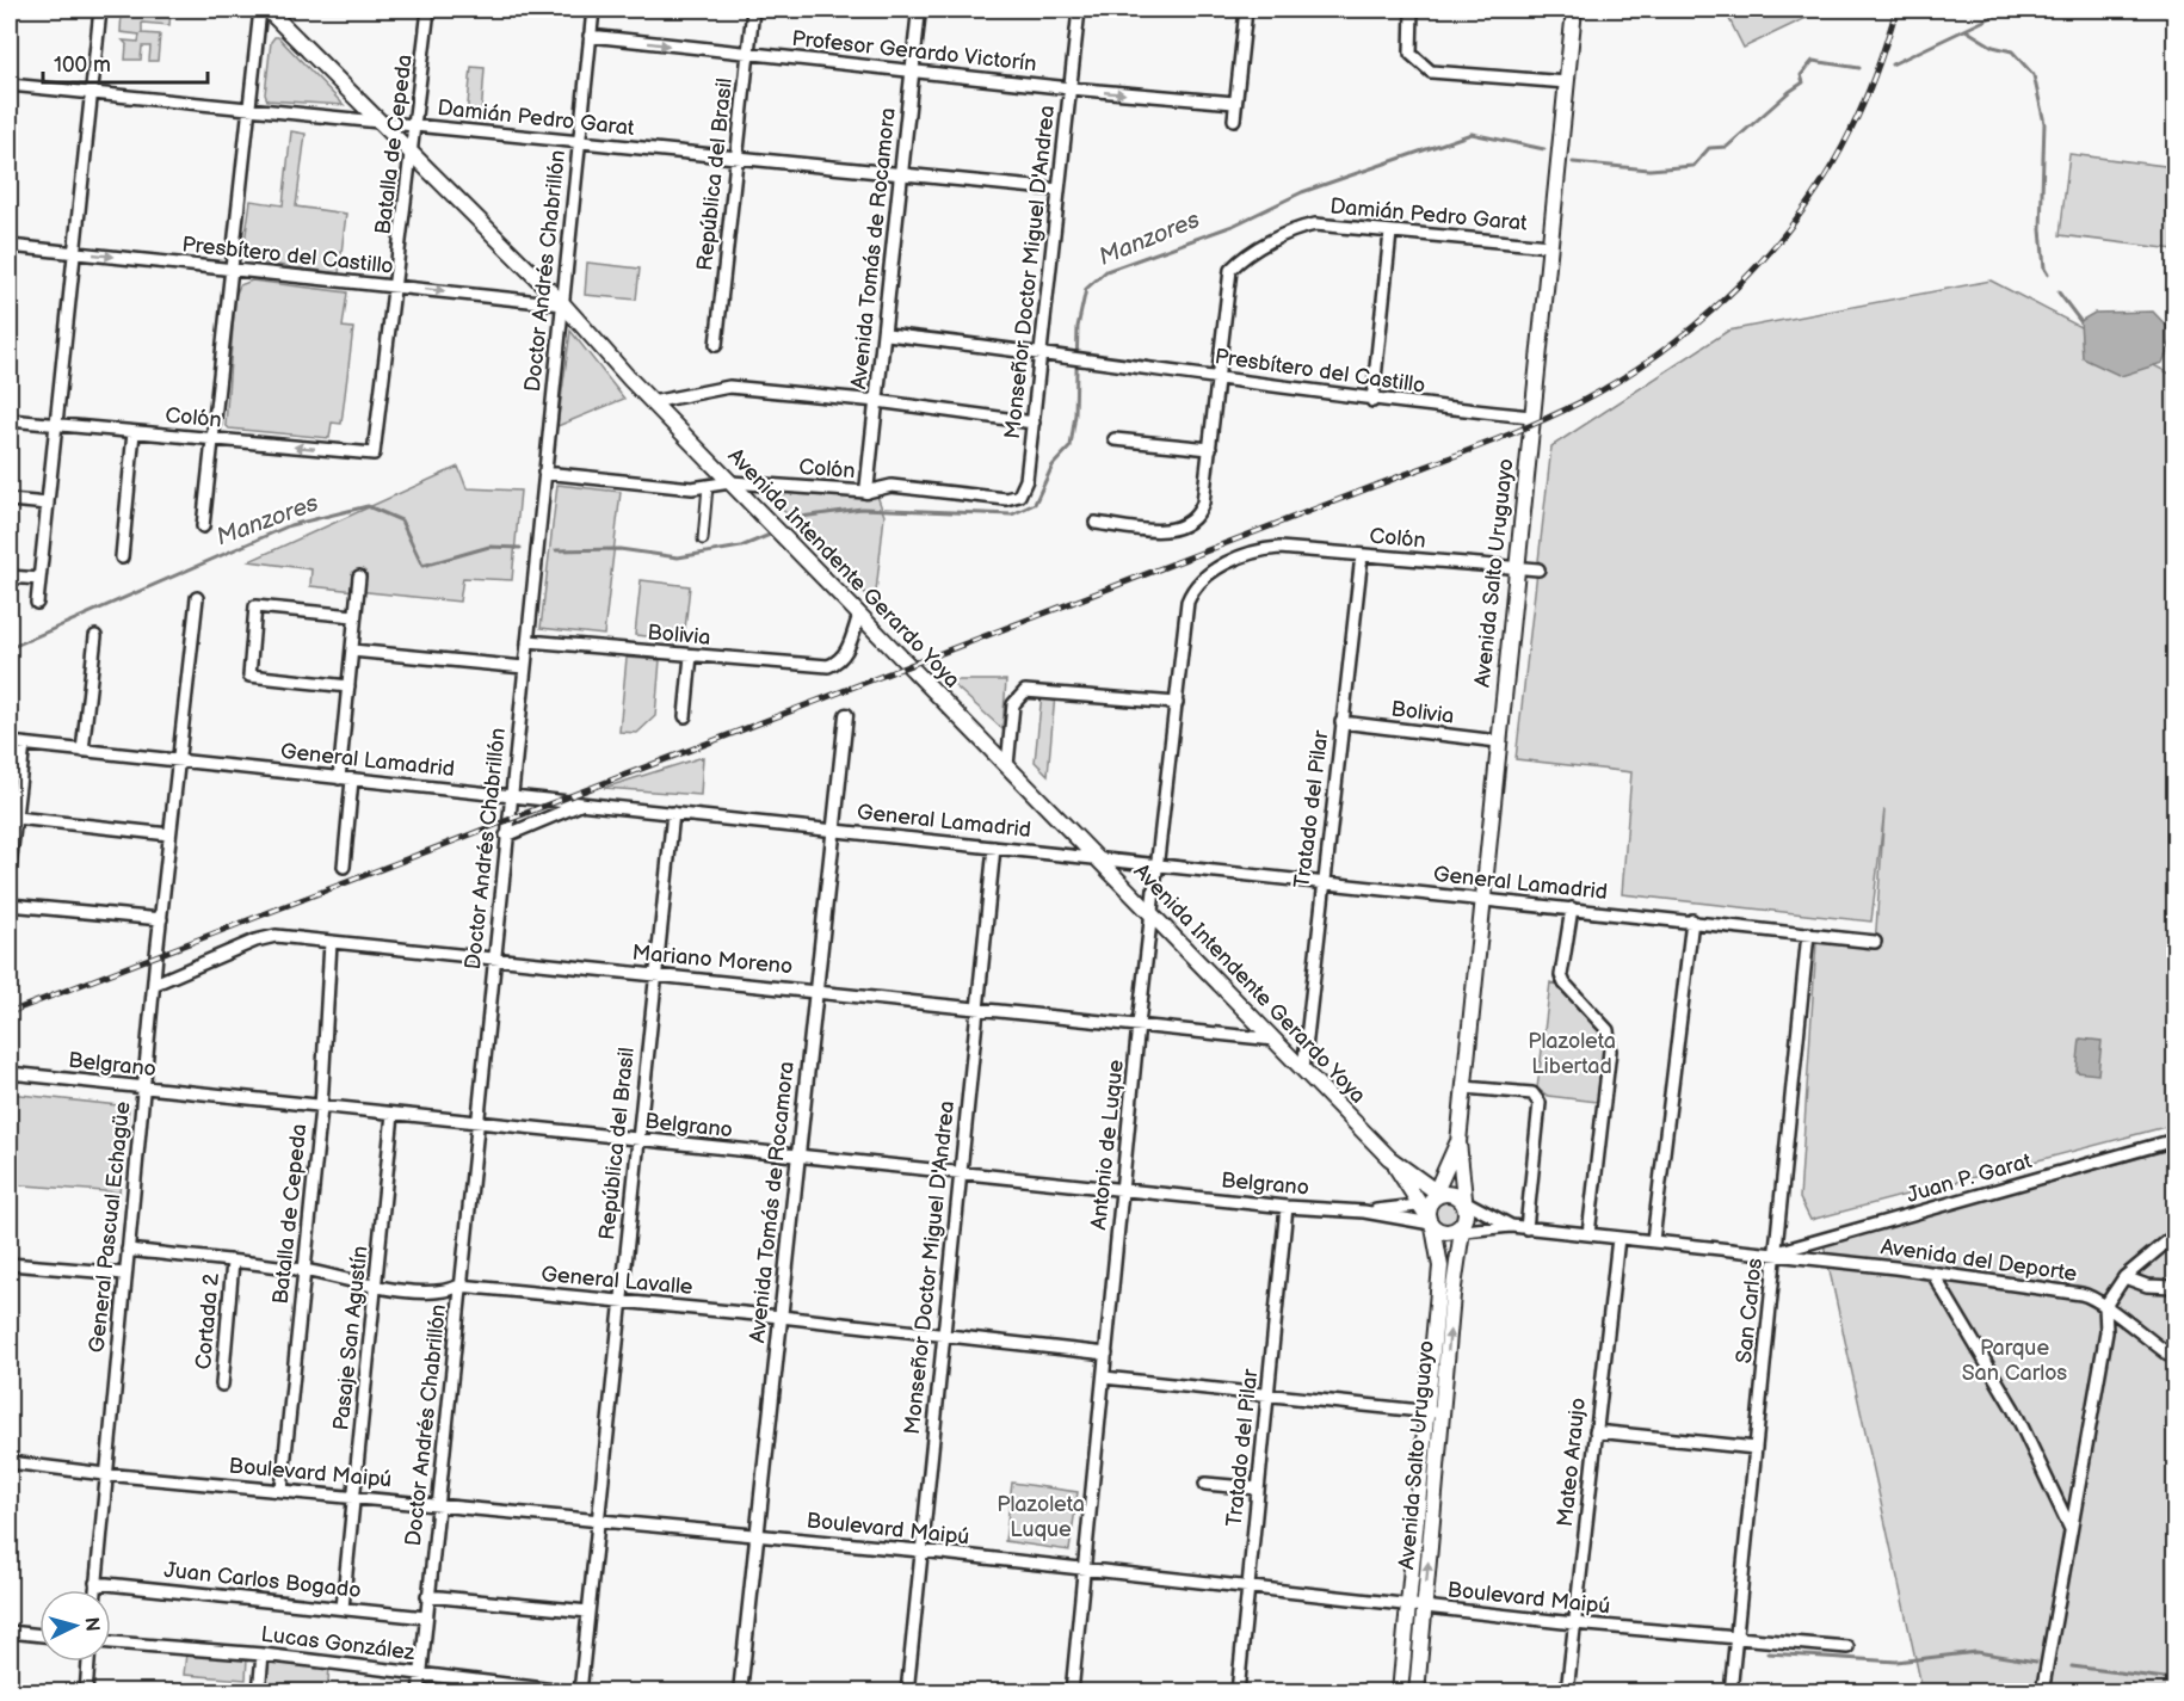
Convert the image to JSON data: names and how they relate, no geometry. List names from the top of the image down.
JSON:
{
  "streets": {
    "main road": ["Avenida Intendente Gerardo Yoya", "Avenida Salto Uruguayo"],
    "street": [
      "Profesor Gerardo Victorín",
      "Damián Pedro Garat",
      "Batalla de Cepeda",
      "República del Brasil",
      "Avenida Tomás de Rocamora",
      "Presbítero del Castillo",
      "Doctor Andrés Chabrillón",
      "Monseñor Doctor Miguel D'Andrea",
      "Colón",
      "Bolivia",
      "General Lamadrid",
      "Tratado del Pilar",
      "Mariano Moreno",
      "Belgrano",
      "Antonio de Luque",
      "Juan P. Garat",
      "General Pascual Echagüe",
      "Avenida del Deporte",
      "General Lavalle",
      "San Carlos",
      "Cortada 2",
      "Pasaje San Agustín",
      "Mateo Araujo",
      "Boulevard Maipú",
      "Juan Carlos Bogado",
      "Lucas González"
    ]
  },
  "crossings": [
    ["Profesor Gerardo Victorín", "República del Brasil"],
    ["Profesor Gerardo Victorín", "Avenida Tomás de Rocamora"],
    ["Profesor Gerardo Victorín", "Doctor Andrés Chabrillón"],
    ["Profesor Gerardo Victorín", "Monseñor Doctor Miguel D'Andrea"],
    ["Damián Pedro Garat", "Batalla de Cepeda"],
    ["Damián Pedro Garat", "República del Brasil"],
    ["Damián Pedro Garat", "Avenida Tomás de Rocamora"],
    ["Damián Pedro Garat", "Presbítero del Castillo"],
    ["Damián Pedro Garat", "Doctor Andrés Chabrillón"],
    ["Damián Pedro Garat", "Monseñor Doctor Miguel D'Andrea"],
    ["Damián Pedro Garat", "Avenida Intendente Gerardo Yoya"],
    ["Damián Pedro Garat", "Avenida Salto Uruguayo"],
    ["Batalla de Cepeda", "Presbítero del Castillo"],
    ["Batalla de Cepeda", "Colón"],
    ["Batalla de Cepeda", "Avenida Intendente Gerardo Yoya"],
    ["Batalla de Cepeda", "Mariano Moreno"],
    ["Batalla de Cepeda", "Belgrano"],
    ["Batalla de Cepeda", "General Lavalle"],
    ["Batalla de Cepeda", "Boulevard Maipú"],
    ["República del Brasil", "General Lamadrid"],
    ["República del Brasil", "Mariano Moreno"],
    ["República del Brasil", "Belgrano"],
    ["República del Brasil", "General Lavalle"],
    ["República del Brasil", "Boulevard Maipú"],
    ["Avenida Tomás de Rocamora", "Colón"],
    ["Avenida Tomás de Rocamora", "General Lamadrid"],
    ["Avenida Tomás de Rocamora", "Mariano Moreno"],
    ["Avenida Tomás de Rocamora", "Belgrano"],
    ["Avenida Tomás de Rocamora", "General Lavalle"],
    ["Avenida Tomás de Rocamora", "Boulevard Maipú"],
    ["Presbítero del Castillo", "Doctor Andrés Chabrillón"],
    ["Presbítero del Castillo", "Monseñor Doctor Miguel D'Andrea"],
    ["Presbítero del Castillo", "Avenida Intendente Gerardo Yoya"],
    ["Presbítero del Castillo", "Avenida Salto Uruguayo"],
    ["Doctor Andrés Chabrillón", "Colón"],
    ["Doctor Andrés Chabrillón", "Avenida Intendente Gerardo Yoya"],
    ["Doctor Andrés Chabrillón", "Bolivia"],
    ["Doctor Andrés Chabrillón", "General Lamadrid"],
    ["Doctor Andrés Chabrillón", "Mariano Moreno"],
    ["Doctor Andrés Chabrillón", "Belgrano"],
    ["Doctor Andrés Chabrillón", "General Lavalle"],
    ["Doctor Andrés Chabrillón", "Boulevard Maipú"],
    ["Doctor Andrés Chabrillón", "Juan Carlos Bogado"],
    ["Doctor Andrés Chabrillón", "Lucas González"],
    ["Monseñor Doctor Miguel D'Andrea", "Colón"],
    ["Monseñor Doctor Miguel D'Andrea", "General Lamadrid"],
    ["Monseñor Doctor Miguel D'Andrea", "Mariano Moreno"],
    ["Monseñor Doctor Miguel D'Andrea", "Belgrano"],
    ["Monseñor Doctor Miguel D'Andrea", "General Lavalle"],
    ["Monseñor Doctor Miguel D'Andrea", "Boulevard Maipú"],
    ["Colón", "Avenida Intendente Gerardo Yoya"],
    ["Colón", "Avenida Salto Uruguayo"],
    ["Colón", "Tratado del Pilar"],
    ["Colón", "Antonio de Luque"],
    ["Avenida Intendente Gerardo Yoya", "Avenida Salto Uruguayo"],
    ["Avenida Intendente Gerardo Yoya", "Bolivia"],
    ["Avenida Intendente Gerardo Yoya", "General Lamadrid"],
    ["Avenida Intendente Gerardo Yoya", "Tratado del Pilar"],
    ["Avenida Intendente Gerardo Yoya", "Mariano Moreno"],
    ["Avenida Intendente Gerardo Yoya", "Belgrano"],
    ["Avenida Intendente Gerardo Yoya", "Antonio de Luque"],
    ["Avenida Salto Uruguayo", "Bolivia"],
    ["Avenida Salto Uruguayo", "General Lamadrid"],
    ["Avenida Salto Uruguayo", "Belgrano"],
    ["Avenida Salto Uruguayo", "Boulevard Maipú"],
    ["Bolivia", "Tratado del Pilar"],
    ["General Lamadrid", "Tratado del Pilar"],
    ["General Lamadrid", "Antonio de Luque"],
    ["General Lamadrid", "General Pascual Echagüe"],
    ["General Lamadrid", "San Carlos"],
    ["Tratado del Pilar", "Belgrano"],
    ["Tratado del Pilar", "Boulevard Maipú"],
    ["Mariano Moreno", "Antonio de Luque"],
    ["Mariano Moreno", "General Pascual Echagüe"],
    ["Belgrano", "Antonio de Luque"],
    ["Belgrano", "General Pascual Echagüe"],
    ["Belgrano", "Pasaje San Agustín"],
    ["Antonio de Luque", "General Lavalle"],
    ["Antonio de Luque", "Boulevard Maipú"],
    ["Juan P. Garat", "Avenida del Deporte"],
    ["Juan P. Garat", "San Carlos"],
    ["General Pascual Echagüe", "General Lavalle"],
    ["General Pascual Echagüe", "Boulevard Maipú"],
    ["General Pascual Echagüe", "Juan Carlos Bogado"],
    ["Avenida del Deporte", "San Carlos"],
    ["General Lavalle", "Cortada 2"],
    ["General Lavalle", "Pasaje San Agustín"],
    ["San Carlos", "Boulevard Maipú"],
    ["Pasaje San Agustín", "Boulevard Maipú"],
    ["Pasaje San Agustín", "Juan Carlos Bogado"],
    ["Mateo Araujo", "Boulevard Maipú"]
  ],
  "one_way": ["Profesor Gerardo Victorín"],
  "water": ["Manzores"],
  "parks": ["Plazoleta Libertad", "Parque San Carlos", "Plazoleta Luque"],
  "scale_bar": "100 m",
  "north": "right"
}
